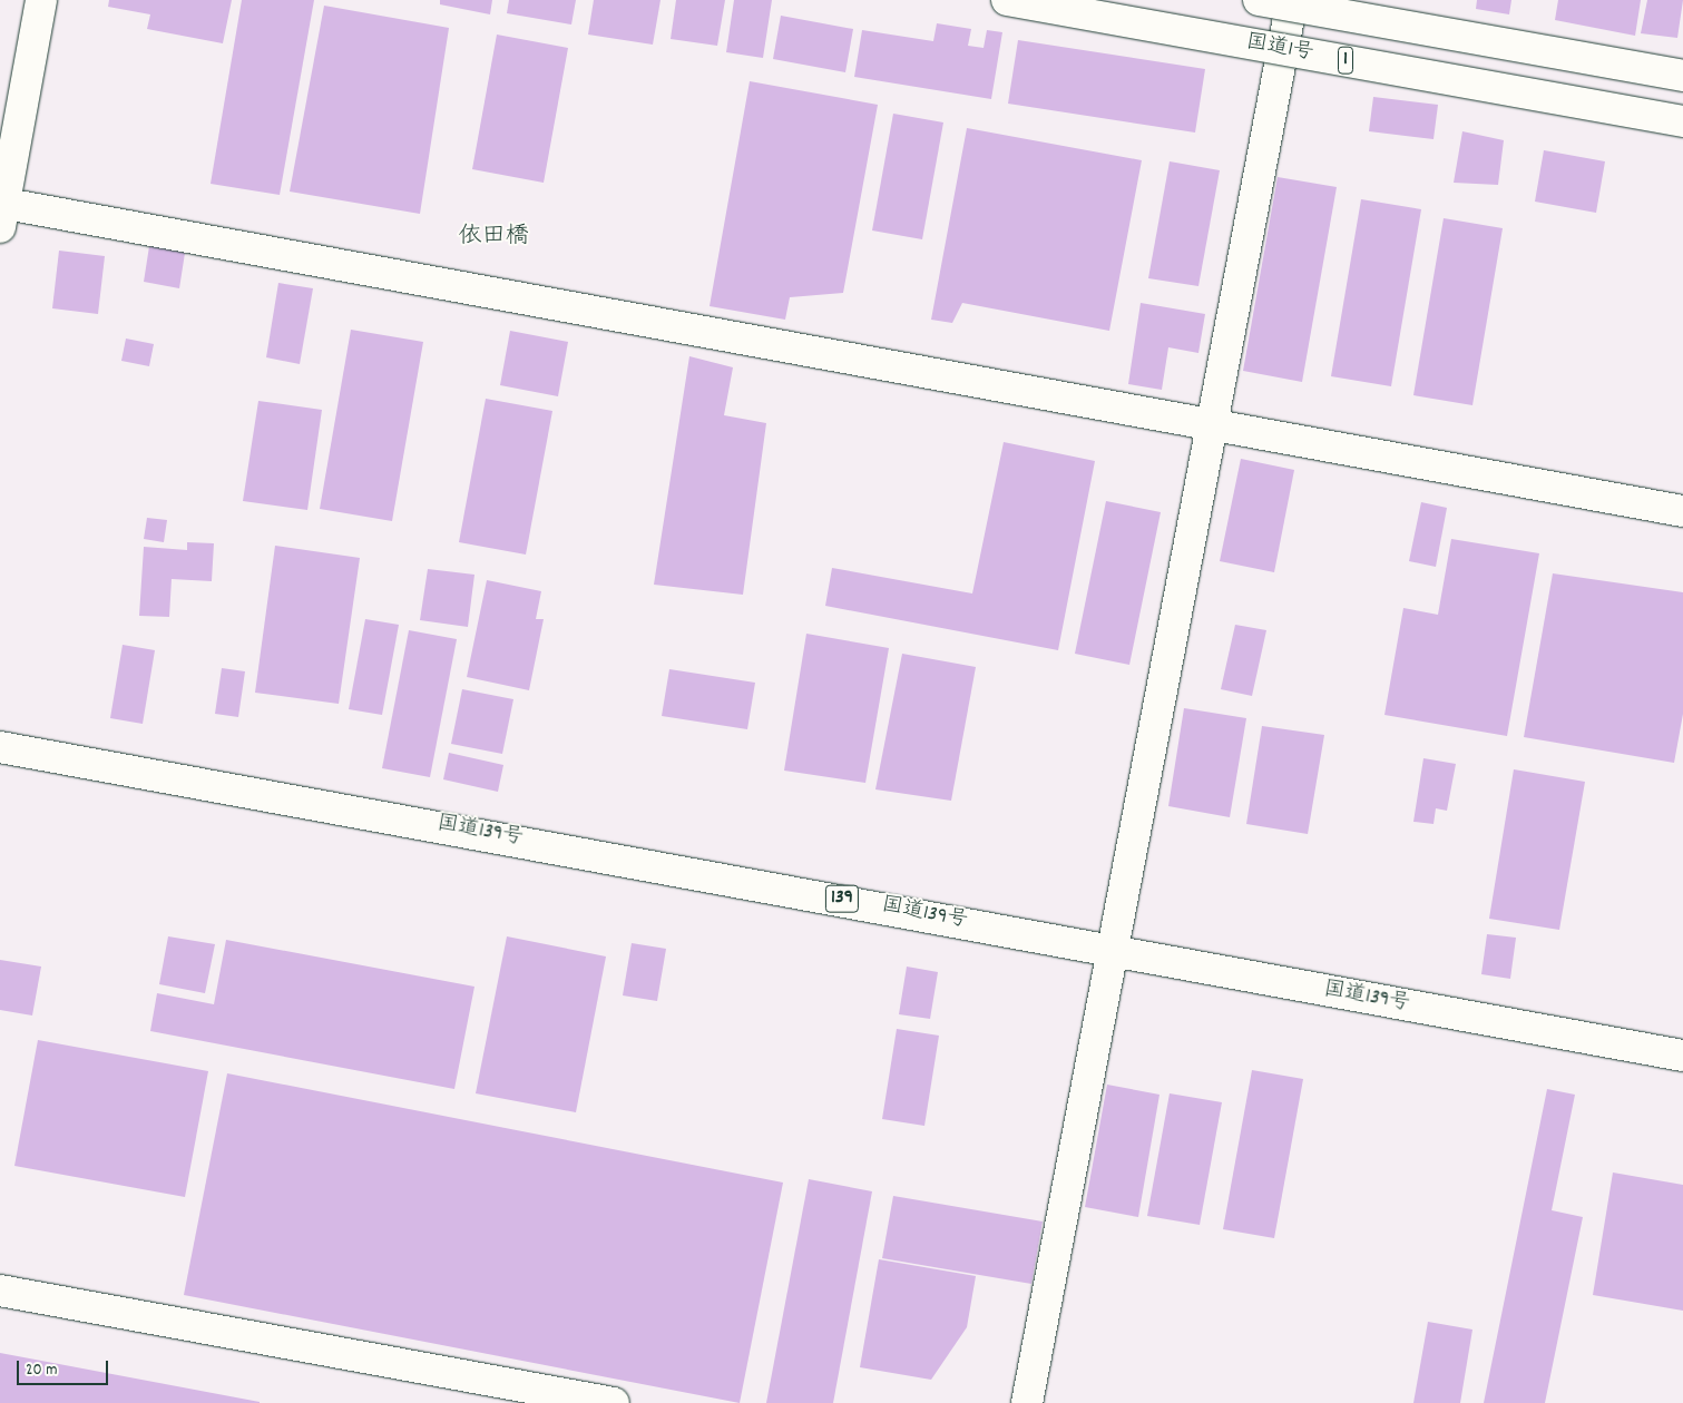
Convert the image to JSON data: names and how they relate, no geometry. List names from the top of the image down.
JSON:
{
  "streets": {
    "main road": [
      "国道1号",
      "1",
      "国道139号",
      "139"
    ]
  },
  "districts": ["依田橋"],
  "scale_bar": "20 m"
}
